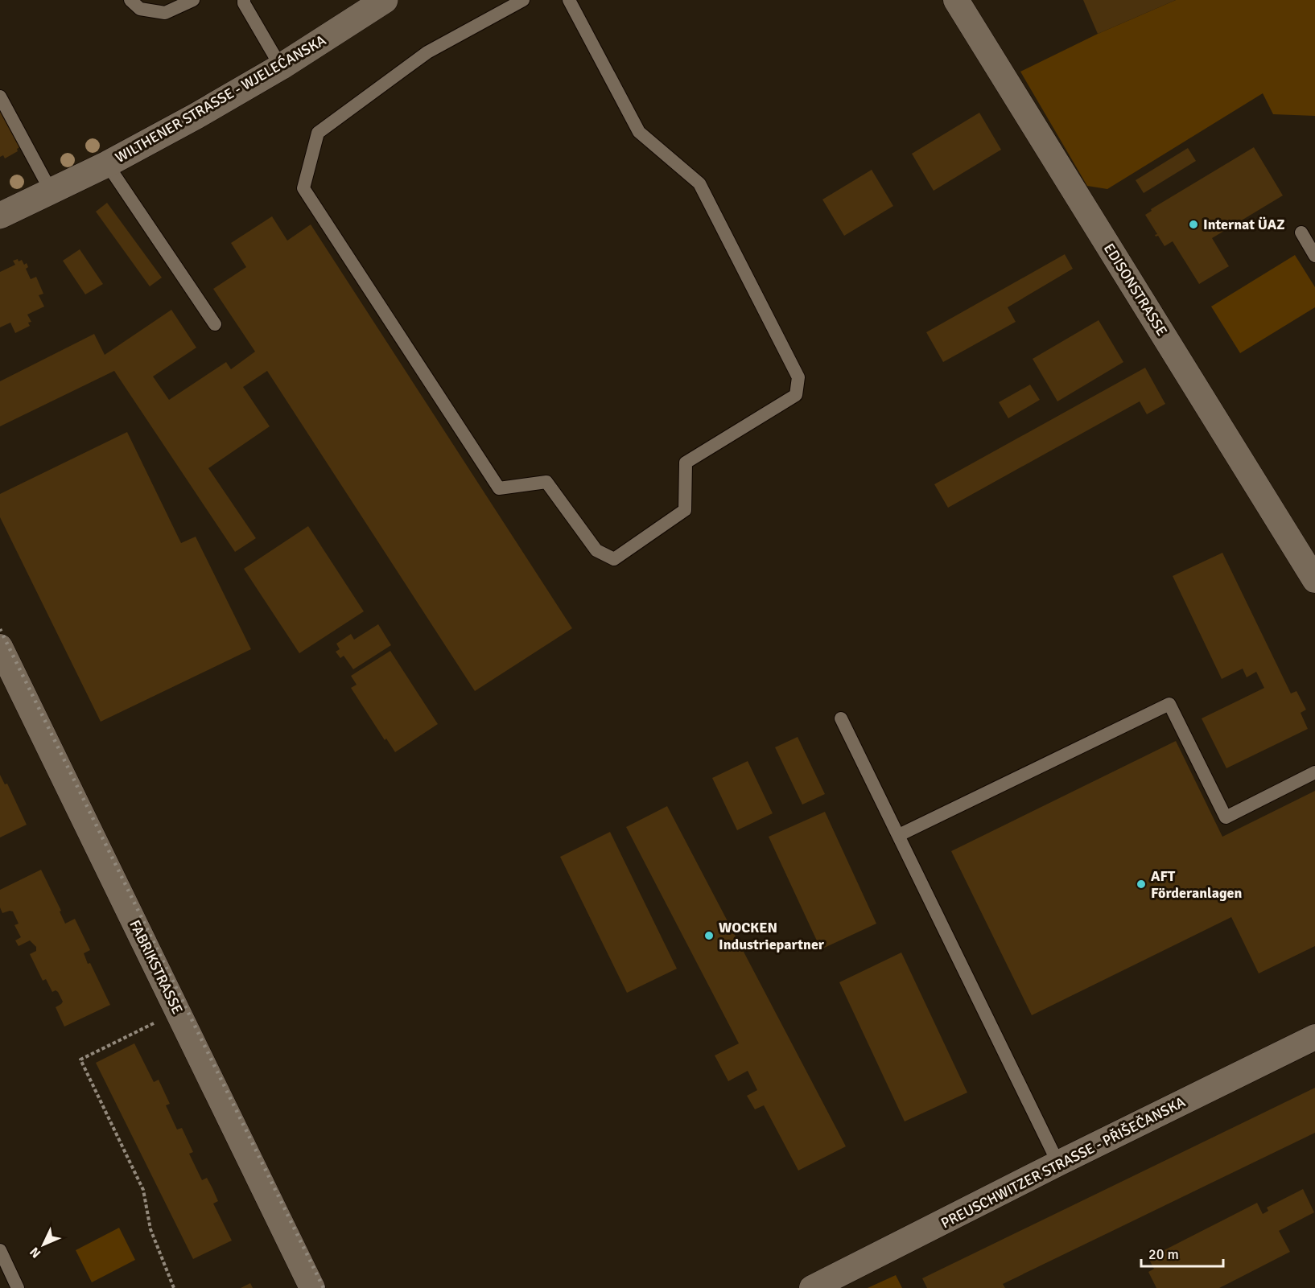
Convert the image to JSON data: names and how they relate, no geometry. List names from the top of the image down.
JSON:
{
  "streets": {
    "main road": ["WILTHENER STRASSE - WJELEĆANSKA"],
    "street": ["EDISONSTRASSE", "FABRIKSTRASSE", "PREUSCHWITZER STRASSE - PŘIŠEČANSKA"]
  },
  "places": ["Internat ÜAZ", "AFT Förderanlagen", "WOCKEN Industriepartner"],
  "scale_bar": "20 m",
  "north": "bottom left"
}
